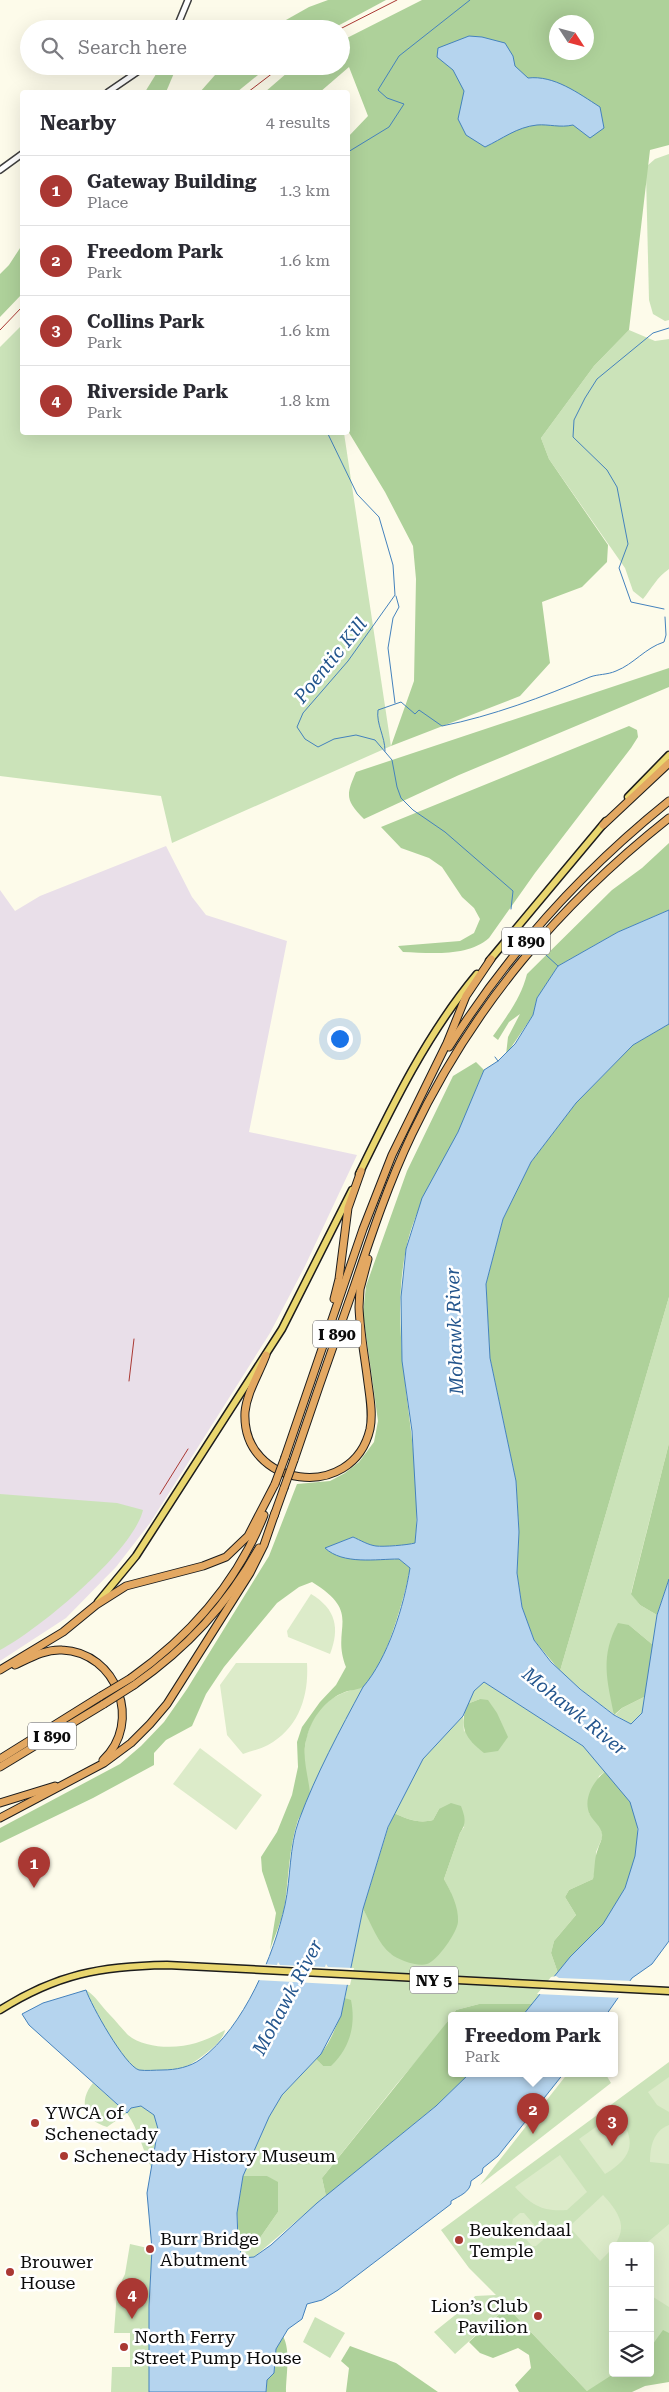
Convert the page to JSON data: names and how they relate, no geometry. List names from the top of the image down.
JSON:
{
  "streets": {
    "highway": ["I 890"],
    "main road": ["NY 5"]
  },
  "water": ["Poentic Kill", "Mohawk River"],
  "places": [
    "YWCA of Schenectady",
    "Schenectady History Museum",
    "Beukendaal Temple",
    "Burr Bridge Abutment",
    "Brouwer House",
    "Lion’s Club Pavilion",
    "North Ferry Street Pump House"
  ],
  "north": "bottom right",
  "page": {
    "search": "Search here",
    "heading": ["Nearby", "4 results"],
    "list": [
      {
        "mark": "1",
        "name": "Gateway Building",
        "note": "Place",
        "value": "1.3 km"
      },
      {
        "mark": "2",
        "name": "Freedom Park",
        "note": "Park",
        "value": "1.6 km"
      },
      {
        "mark": "3",
        "name": "Collins Park",
        "note": "Park",
        "value": "1.6 km"
      },
      {
        "mark": "4",
        "name": "Riverside Park",
        "note": "Park",
        "value": "1.8 km"
      }
    ],
    "pins": [
      "1",
      "2",
      "3",
      "4"
    ],
    "popup": ["Freedom Park", "Park"],
    "map_buttons": ["+", "−"]
  }
}
